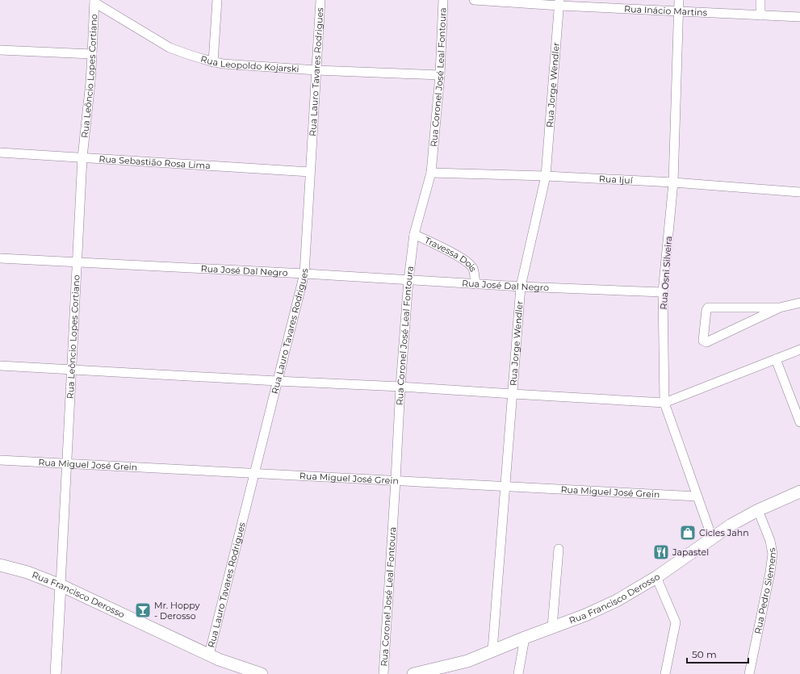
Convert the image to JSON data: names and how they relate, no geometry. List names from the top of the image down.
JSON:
{
  "streets": {
    "main road": ["Rua Francisco Derosso"],
    "street": [
      "Rua Inácio Martins",
      "Rua Leopoldo Kojarski",
      "Rua Lauro Tavares Rodrigues",
      "Rua Leôncio Lopes Cortiano",
      "Rua Coronel José Leal Fontoura",
      "Rua Jorge Wendler",
      "Rua Sebastião Rosa Lima",
      "Rua Ijuí",
      "Travessa Dois",
      "Rua José Dal Negro",
      "Rua Osni Silveira",
      "Rua Miguel José Grein",
      "Rua Pedro Siemens"
    ]
  },
  "crossings": [
    ["Rua Inácio Martins", "Rua Jorge Wendler"],
    ["Rua Inácio Martins", "Rua Osni Silveira"],
    ["Rua Leopoldo Kojarski", "Rua Lauro Tavares Rodrigues"],
    ["Rua Leopoldo Kojarski", "Rua Leôncio Lopes Cortiano"],
    ["Rua Leopoldo Kojarski", "Rua Coronel José Leal Fontoura"],
    ["Rua Lauro Tavares Rodrigues", "Rua Sebastião Rosa Lima"],
    ["Rua Lauro Tavares Rodrigues", "Rua José Dal Negro"],
    ["Rua Lauro Tavares Rodrigues", "Rua Miguel José Grein"],
    ["Rua Lauro Tavares Rodrigues", "Rua Francisco Derosso"],
    ["Rua Leôncio Lopes Cortiano", "Rua Sebastião Rosa Lima"],
    ["Rua Leôncio Lopes Cortiano", "Rua José Dal Negro"],
    ["Rua Leôncio Lopes Cortiano", "Rua Miguel José Grein"],
    ["Rua Leôncio Lopes Cortiano", "Rua Francisco Derosso"],
    ["Rua Coronel José Leal Fontoura", "Rua Ijuí"],
    ["Rua Coronel José Leal Fontoura", "Travessa Dois"],
    ["Rua Coronel José Leal Fontoura", "Rua José Dal Negro"],
    ["Rua Coronel José Leal Fontoura", "Rua Miguel José Grein"],
    ["Rua Jorge Wendler", "Rua Ijuí"],
    ["Rua Jorge Wendler", "Rua José Dal Negro"],
    ["Rua Jorge Wendler", "Rua Miguel José Grein"],
    ["Rua Jorge Wendler", "Rua Francisco Derosso"],
    ["Rua Ijuí", "Rua Osni Silveira"],
    ["Travessa Dois", "Rua José Dal Negro"],
    ["Rua José Dal Negro", "Rua Osni Silveira"],
    ["Rua Osni Silveira", "Rua Miguel José Grein"],
    ["Rua Osni Silveira", "Rua Francisco Derosso"],
    ["Rua Pedro Siemens", "Rua Francisco Derosso"]
  ],
  "places": {
    "shop": ["Cicles Jahn"],
    "restaurant": ["Japastel"],
    "bar": ["Mr. Hoppy - Derosso"]
  },
  "scale_bar": "50 m"
}
